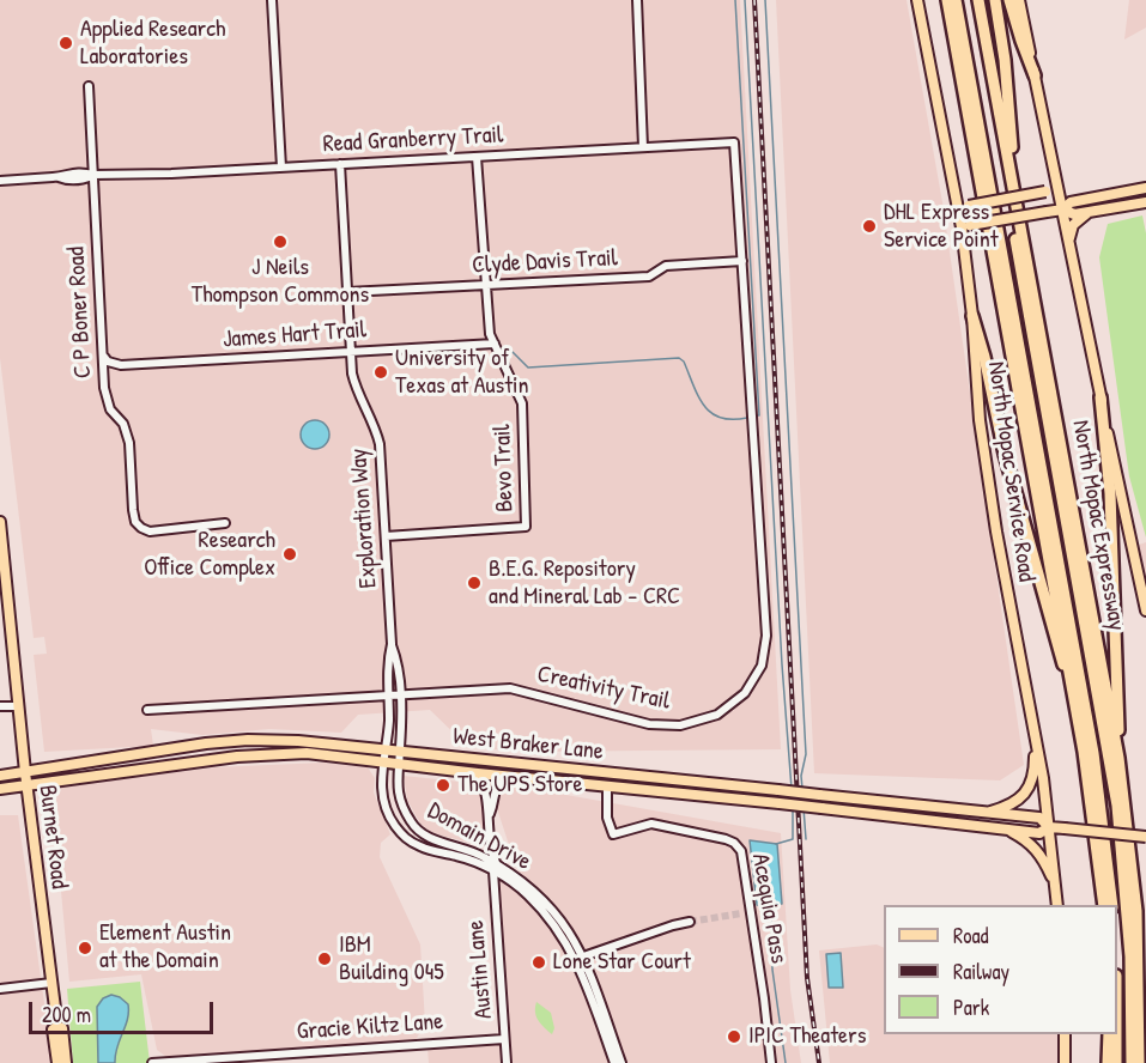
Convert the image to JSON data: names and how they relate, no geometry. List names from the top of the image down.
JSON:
{
  "streets": {
    "highway": ["North Mopac Expressway"],
    "main road": ["North Mopac Service Road", "West Braker Lane", "Burnet Road"],
    "street": [
      "Read Granberry Trail",
      "Clyde Davis Trail",
      "C P Boner Road",
      "James Hart Trail",
      "Bevo Trail",
      "Exploration Way",
      "Creativity Trail",
      "Domain Drive",
      "Acequia Pass",
      "Austin Lane",
      "Gracie Kiltz Lane"
    ]
  },
  "crossings": [
    ["Read Granberry Trail", "C P Boner Road"],
    ["Read Granberry Trail", "Bevo Trail"],
    ["Read Granberry Trail", "Exploration Way"],
    ["Read Granberry Trail", "Creativity Trail"],
    ["Clyde Davis Trail", "Bevo Trail"],
    ["Clyde Davis Trail", "Exploration Way"],
    ["Clyde Davis Trail", "Creativity Trail"],
    ["C P Boner Road", "James Hart Trail"],
    ["James Hart Trail", "Bevo Trail"],
    ["James Hart Trail", "Exploration Way"],
    ["Bevo Trail", "Exploration Way"],
    ["North Mopac Service Road", "West Braker Lane"],
    ["Exploration Way", "Creativity Trail"],
    ["Exploration Way", "West Braker Lane"],
    ["Exploration Way", "Domain Drive"],
    ["West Braker Lane", "Burnet Road"],
    ["West Braker Lane", "Domain Drive"],
    ["West Braker Lane", "Acequia Pass"],
    ["Domain Drive", "Austin Lane"],
    ["Austin Lane", "Gracie Kiltz Lane"]
  ],
  "places": [
    "Applied Research Laboratories",
    "DHL Express Service Point",
    "J Neils Thompson Commons",
    "University of Texas at Austin",
    "Research Office Complex",
    "B.E.G. Repository and Mineral Lab - CRC",
    "The UPS Store",
    "Element Austin at the Domain",
    "IBM Building 045",
    "Lone Star Court",
    "IPIC Theaters"
  ],
  "legend": ["Road", "Railway", "Park"],
  "scale_bar": "200 m"
}
